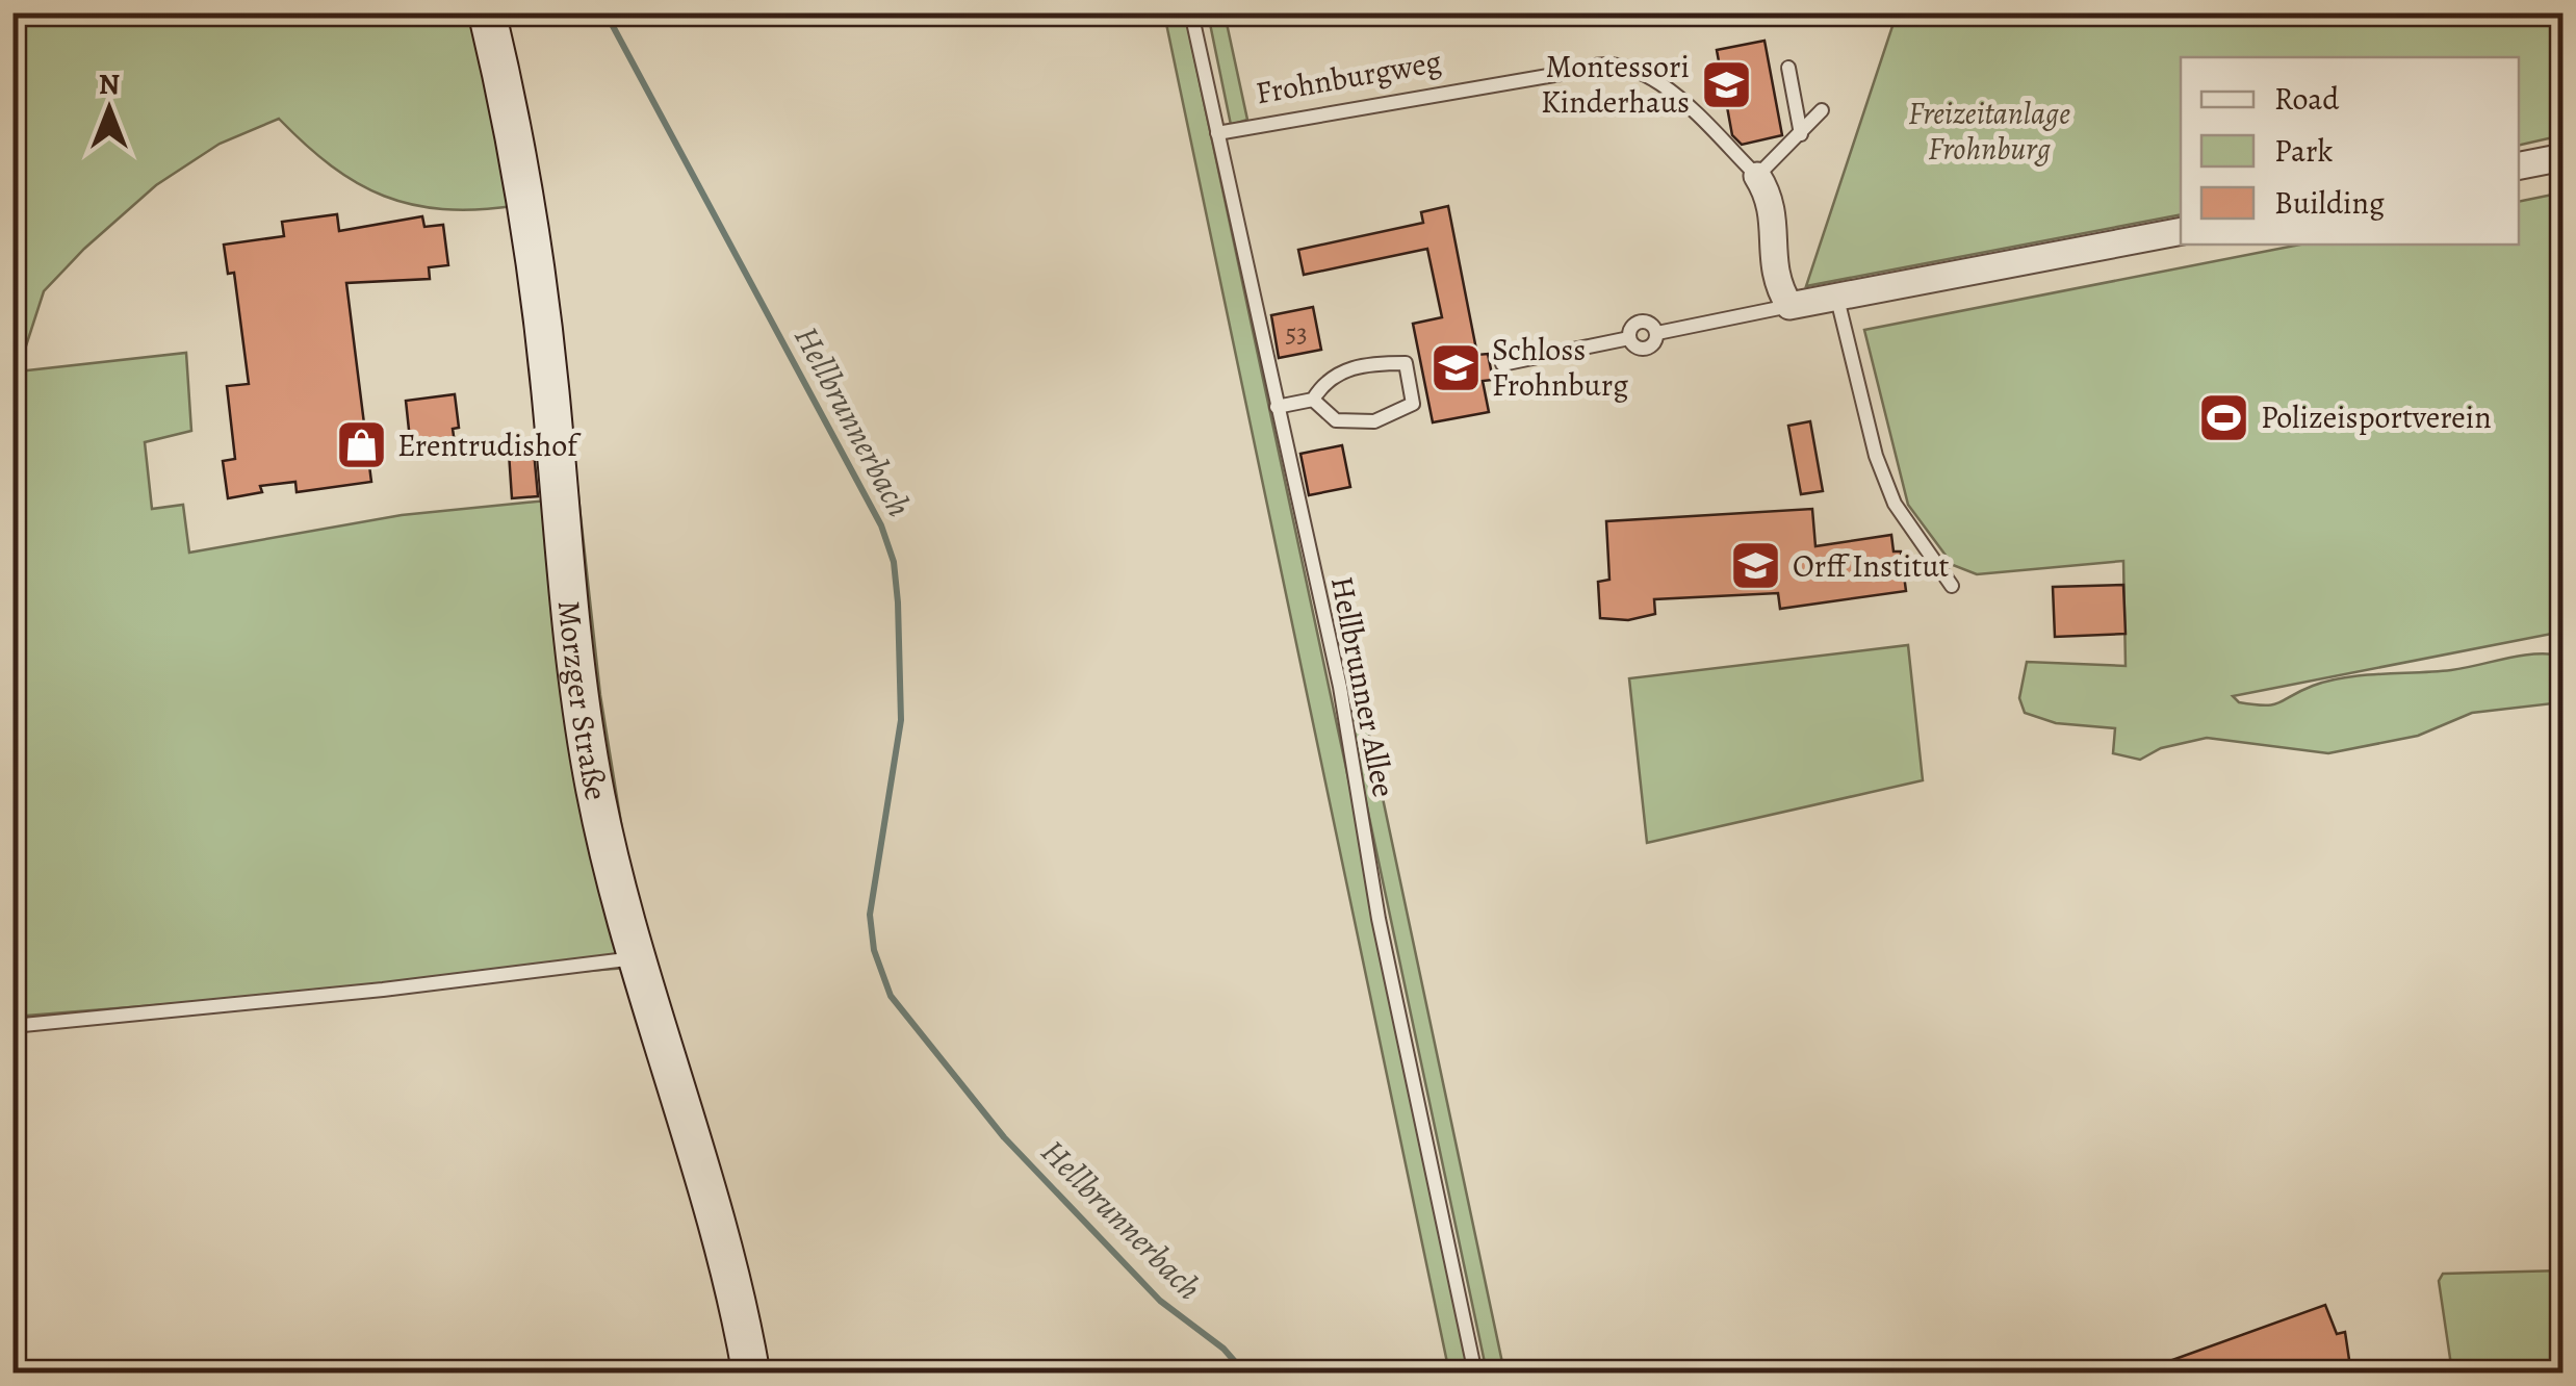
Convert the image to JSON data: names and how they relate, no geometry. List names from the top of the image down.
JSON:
{
  "streets": {
    "street": ["Frohnburgweg", "Morzger Straße"],
    "lane": ["Hellbrunner Allee"]
  },
  "crossings": [
    ["Frohnburgweg", "Hellbrunner Allee"]
  ],
  "water": ["Hellbrunnerbach"],
  "parks": ["Freizeitanlage Frohnburg"],
  "places": {
    "school or university": ["Montessori Kinderhaus", "Schloss Frohnburg", "Orff Institut"],
    "sports": ["Polizeisportverein"],
    "shop": ["Erentrudishof"]
  },
  "house_numbers": ["53"],
  "legend": ["Road", "Park", "Building"],
  "north": "top"
}
